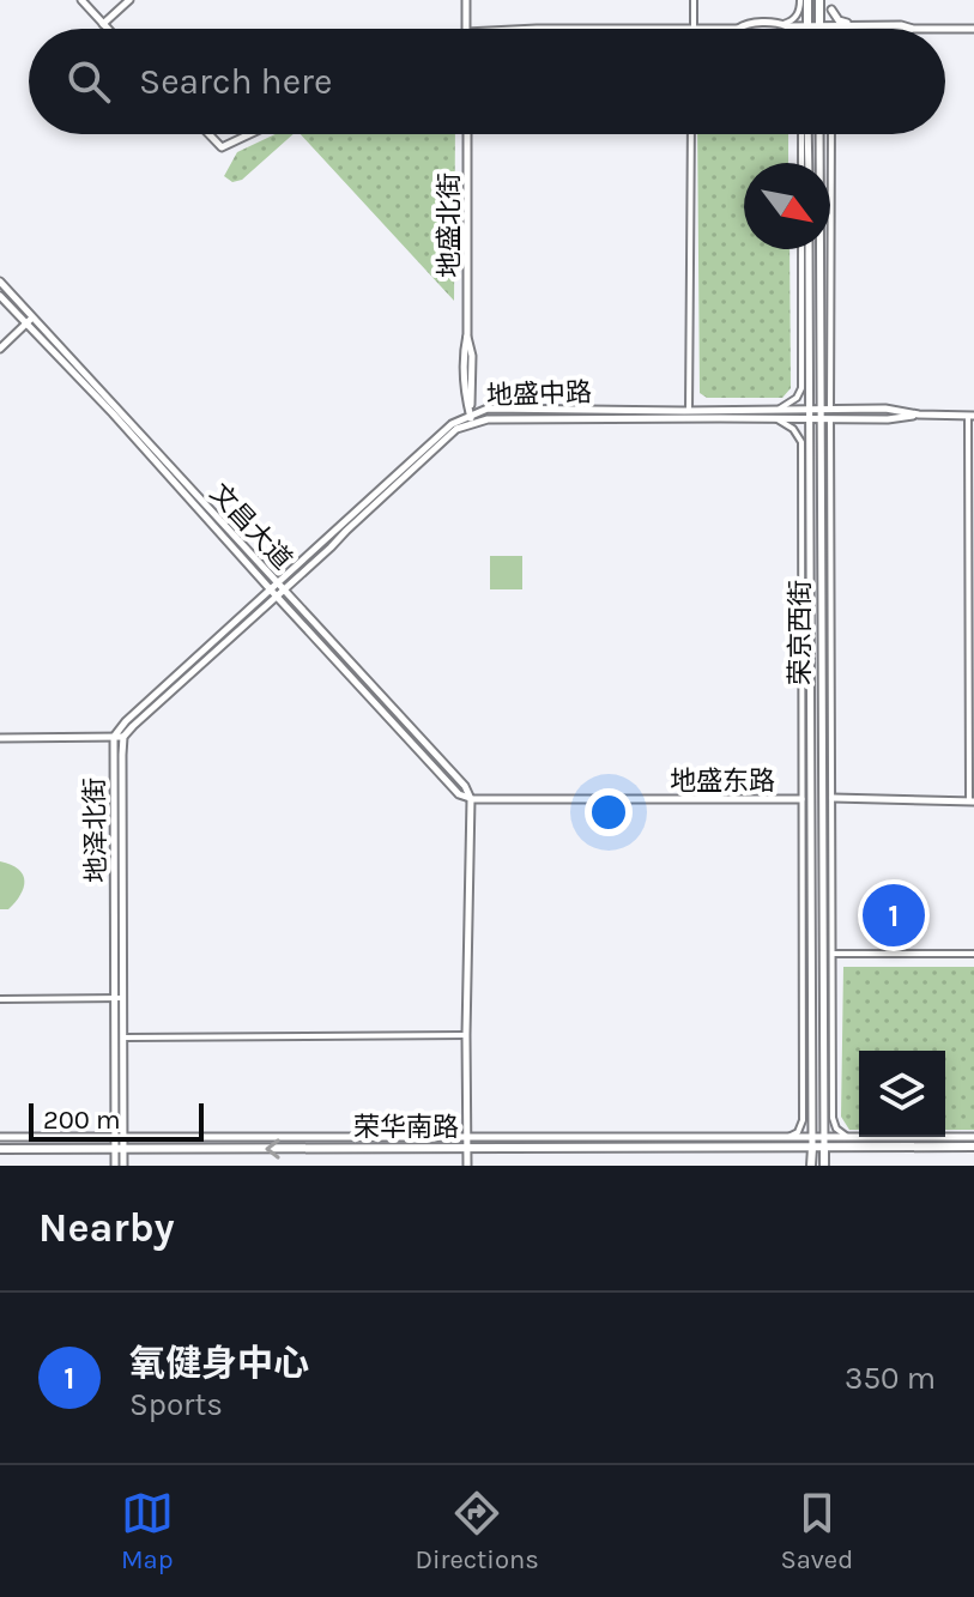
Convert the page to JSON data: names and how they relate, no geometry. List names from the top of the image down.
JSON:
{
  "streets": {
    "main road": ["荣华南路"],
    "street": [
      "地盛北街",
      "地盛中路",
      "文昌大道",
      "荣京西街",
      "地盛东路",
      "地泽北街"
    ]
  },
  "crossings": [
    ["地盛北街", "地盛中路"],
    ["地盛中路", "文昌大道"],
    ["地盛中路", "荣京西街"],
    ["文昌大道", "地盛东路"],
    ["荣京西街", "荣华南路"]
  ],
  "scale_bar": "200 m",
  "north": "bottom right",
  "page": {
    "search": "Search here",
    "pins": "1",
    "scale": "200 m",
    "heading": "Nearby",
    "list": [
      {
        "mark": "1",
        "name": "氧健身中心",
        "note": "Sports",
        "value": "350 m"
      }
    ],
    "nav": ["Map", "Directions", "Saved"]
  }
}
